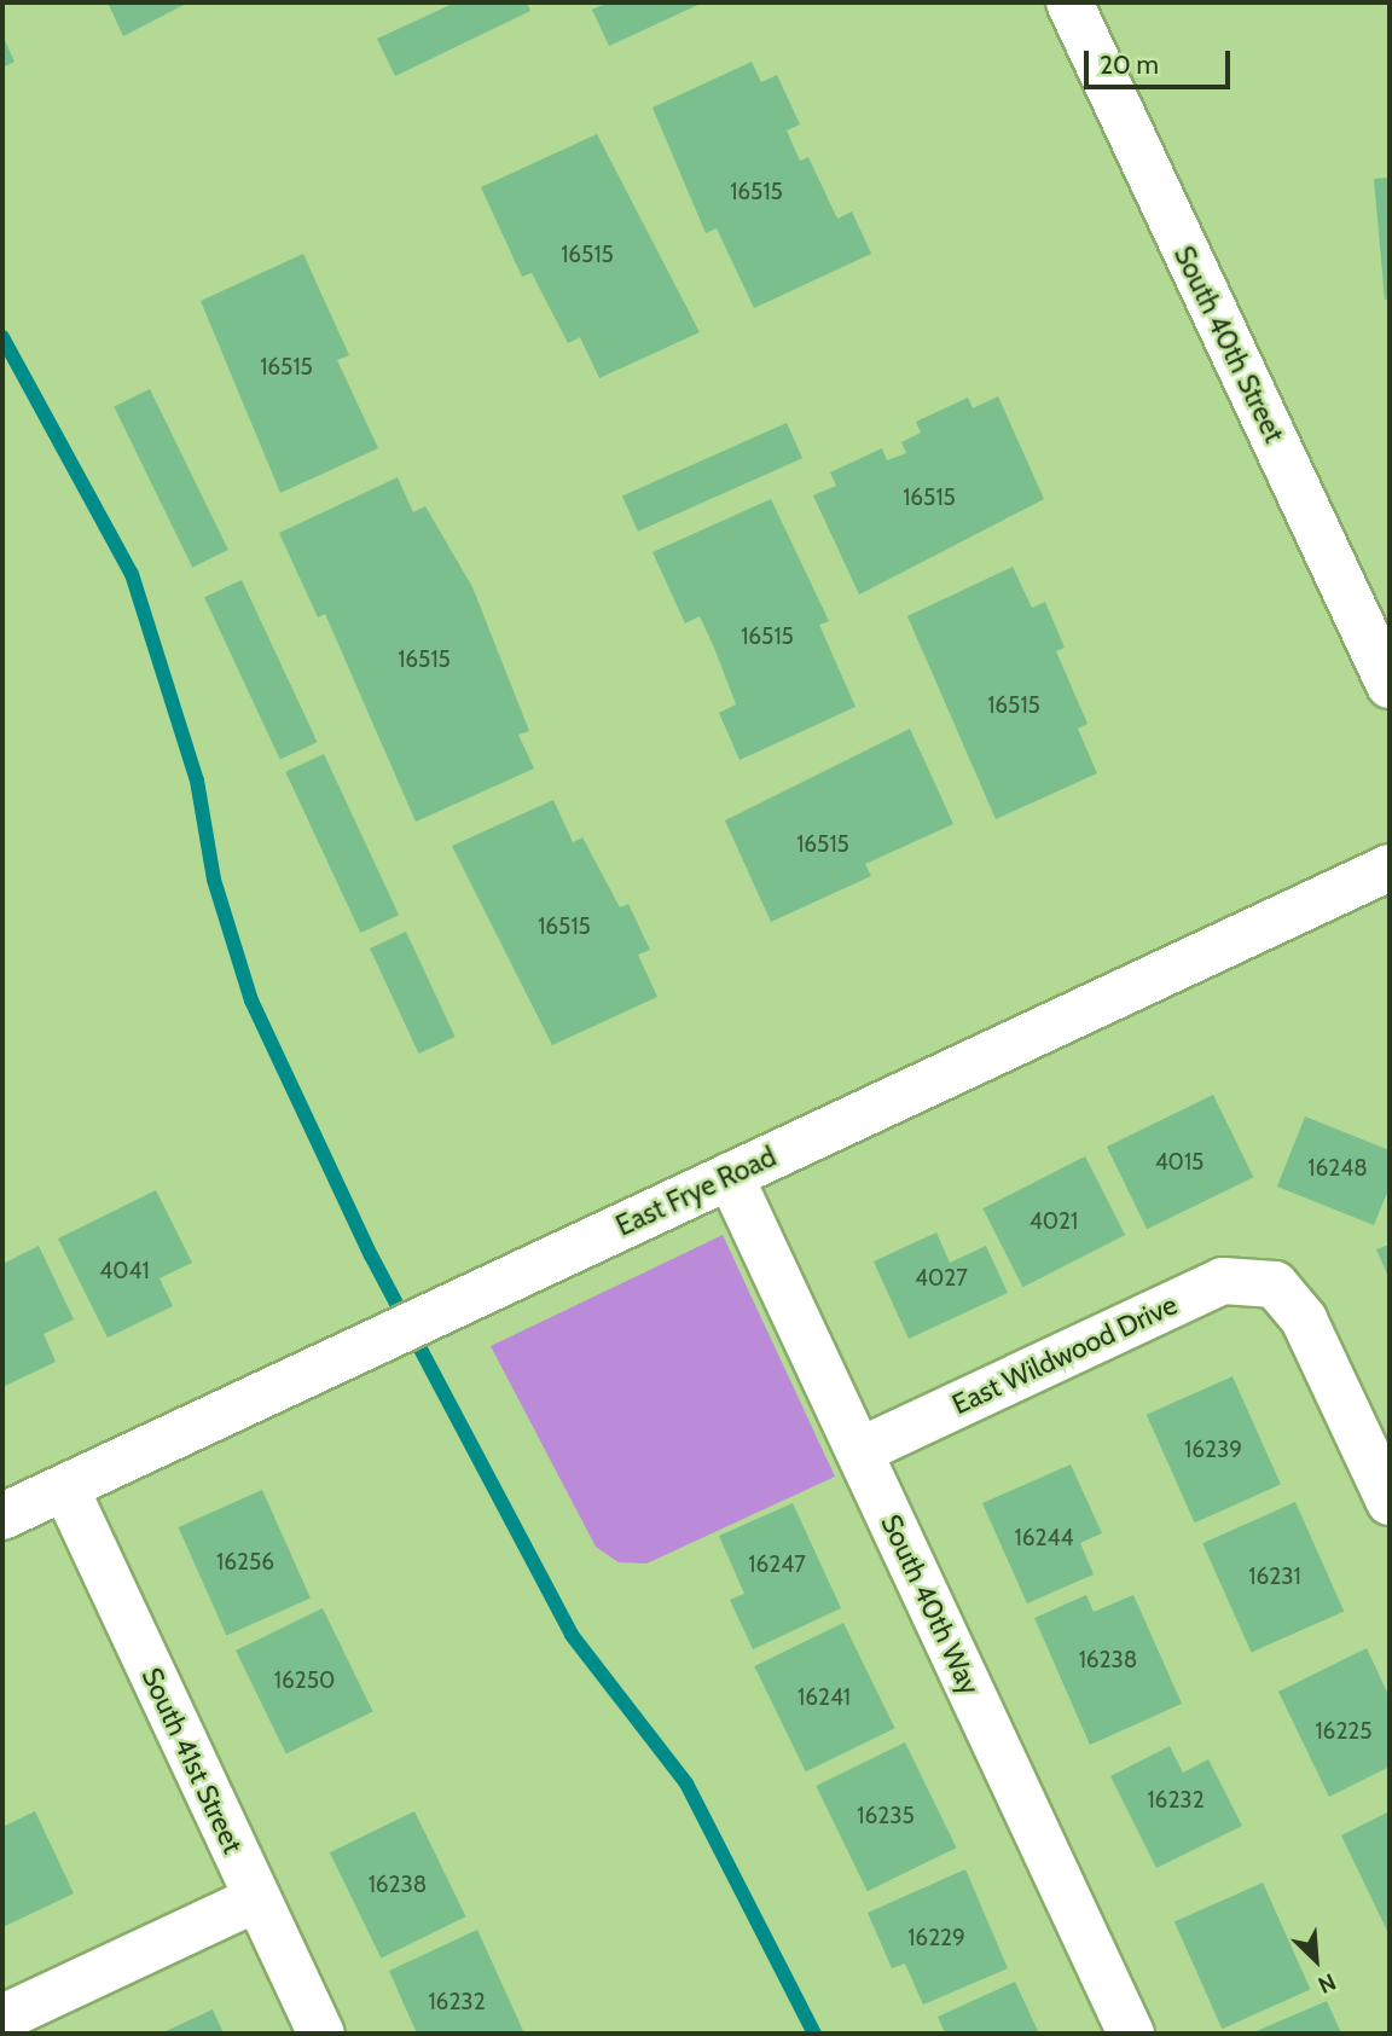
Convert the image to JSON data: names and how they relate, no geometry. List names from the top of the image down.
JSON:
{
  "streets": {
    "street": [
      "South 40th Street",
      "East Frye Road",
      "East Wildwood Drive",
      "South 40th Way",
      "South 41st Street"
    ]
  },
  "crossings": [
    ["East Frye Road", "South 40th Way"],
    ["East Frye Road", "South 41st Street"],
    ["East Wildwood Drive", "South 40th Way"]
  ],
  "house_numbers": [
    "16515",
    "16515",
    "16515",
    "16515",
    "16515",
    "16515",
    "16515",
    "16515",
    "16515",
    "4015",
    "16248",
    "4021",
    "4041",
    "4027",
    "16239",
    "16244",
    "16256",
    "16247",
    "16231",
    "16238",
    "16250",
    "16241",
    "16225",
    "16232",
    "16235",
    "16238",
    "16229",
    "16232"
  ],
  "scale_bar": "20 m",
  "north": "bottom right"
}
